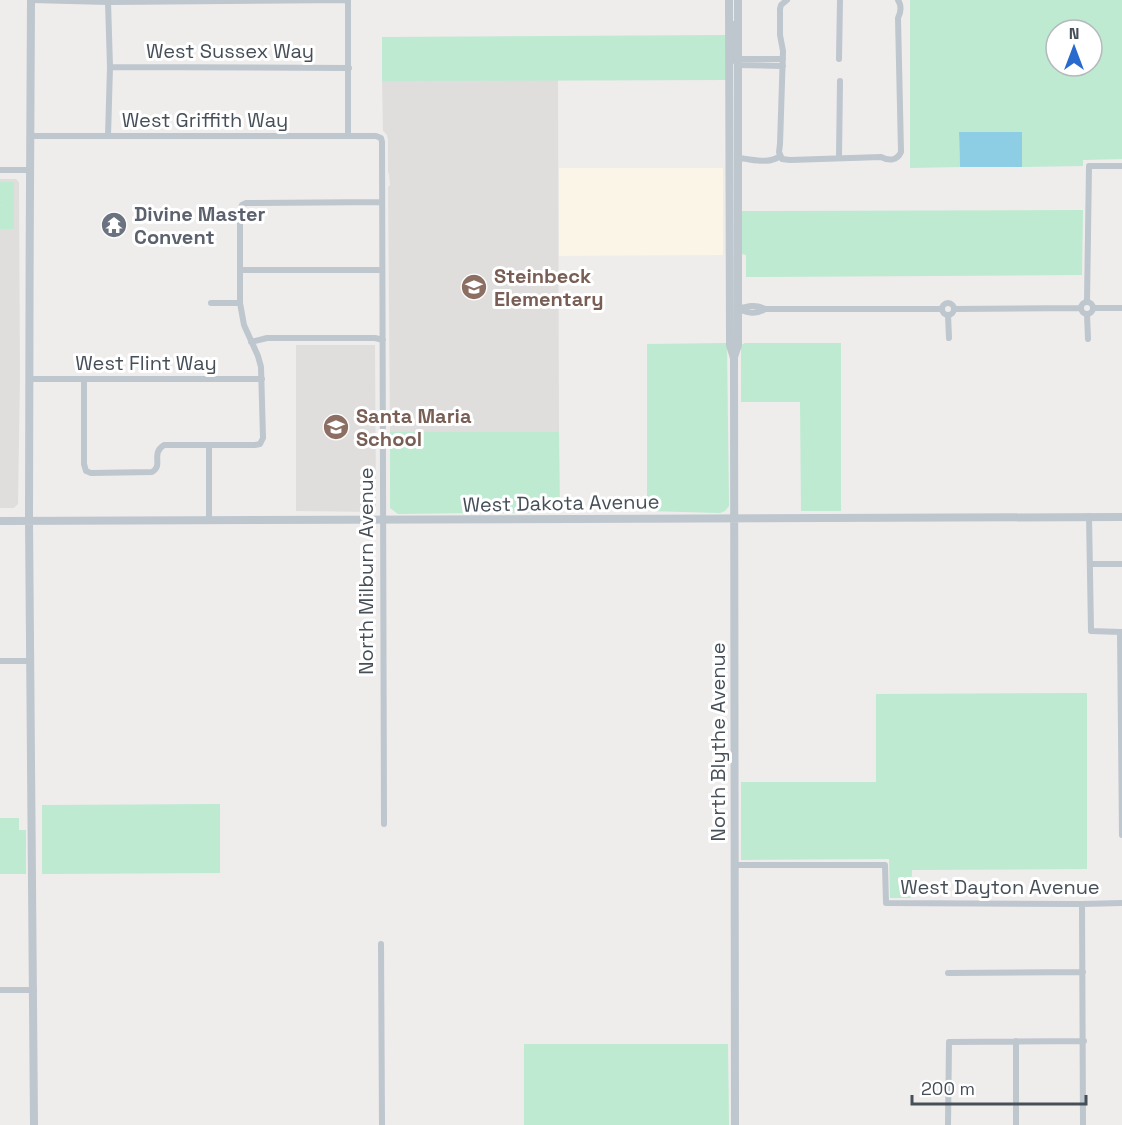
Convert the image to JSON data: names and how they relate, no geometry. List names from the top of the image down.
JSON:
{
  "streets": {
    "street": [
      "West Sussex Way",
      "West Griffith Way",
      "West Flint Way",
      "West Dakota Avenue",
      "North Milburn Avenue",
      "North Blythe Avenue",
      "West Dayton Avenue"
    ]
  },
  "crossings": [
    ["West Griffith Way", "North Milburn Avenue"],
    ["West Dakota Avenue", "North Milburn Avenue"],
    ["West Dakota Avenue", "North Blythe Avenue"],
    ["North Blythe Avenue", "West Dayton Avenue"]
  ],
  "places": {
    "temple": ["Divine Master Convent"],
    "school or university": ["Steinbeck Elementary", "Santa Maria School"]
  },
  "scale_bar": "200 m",
  "north": "top"
}
